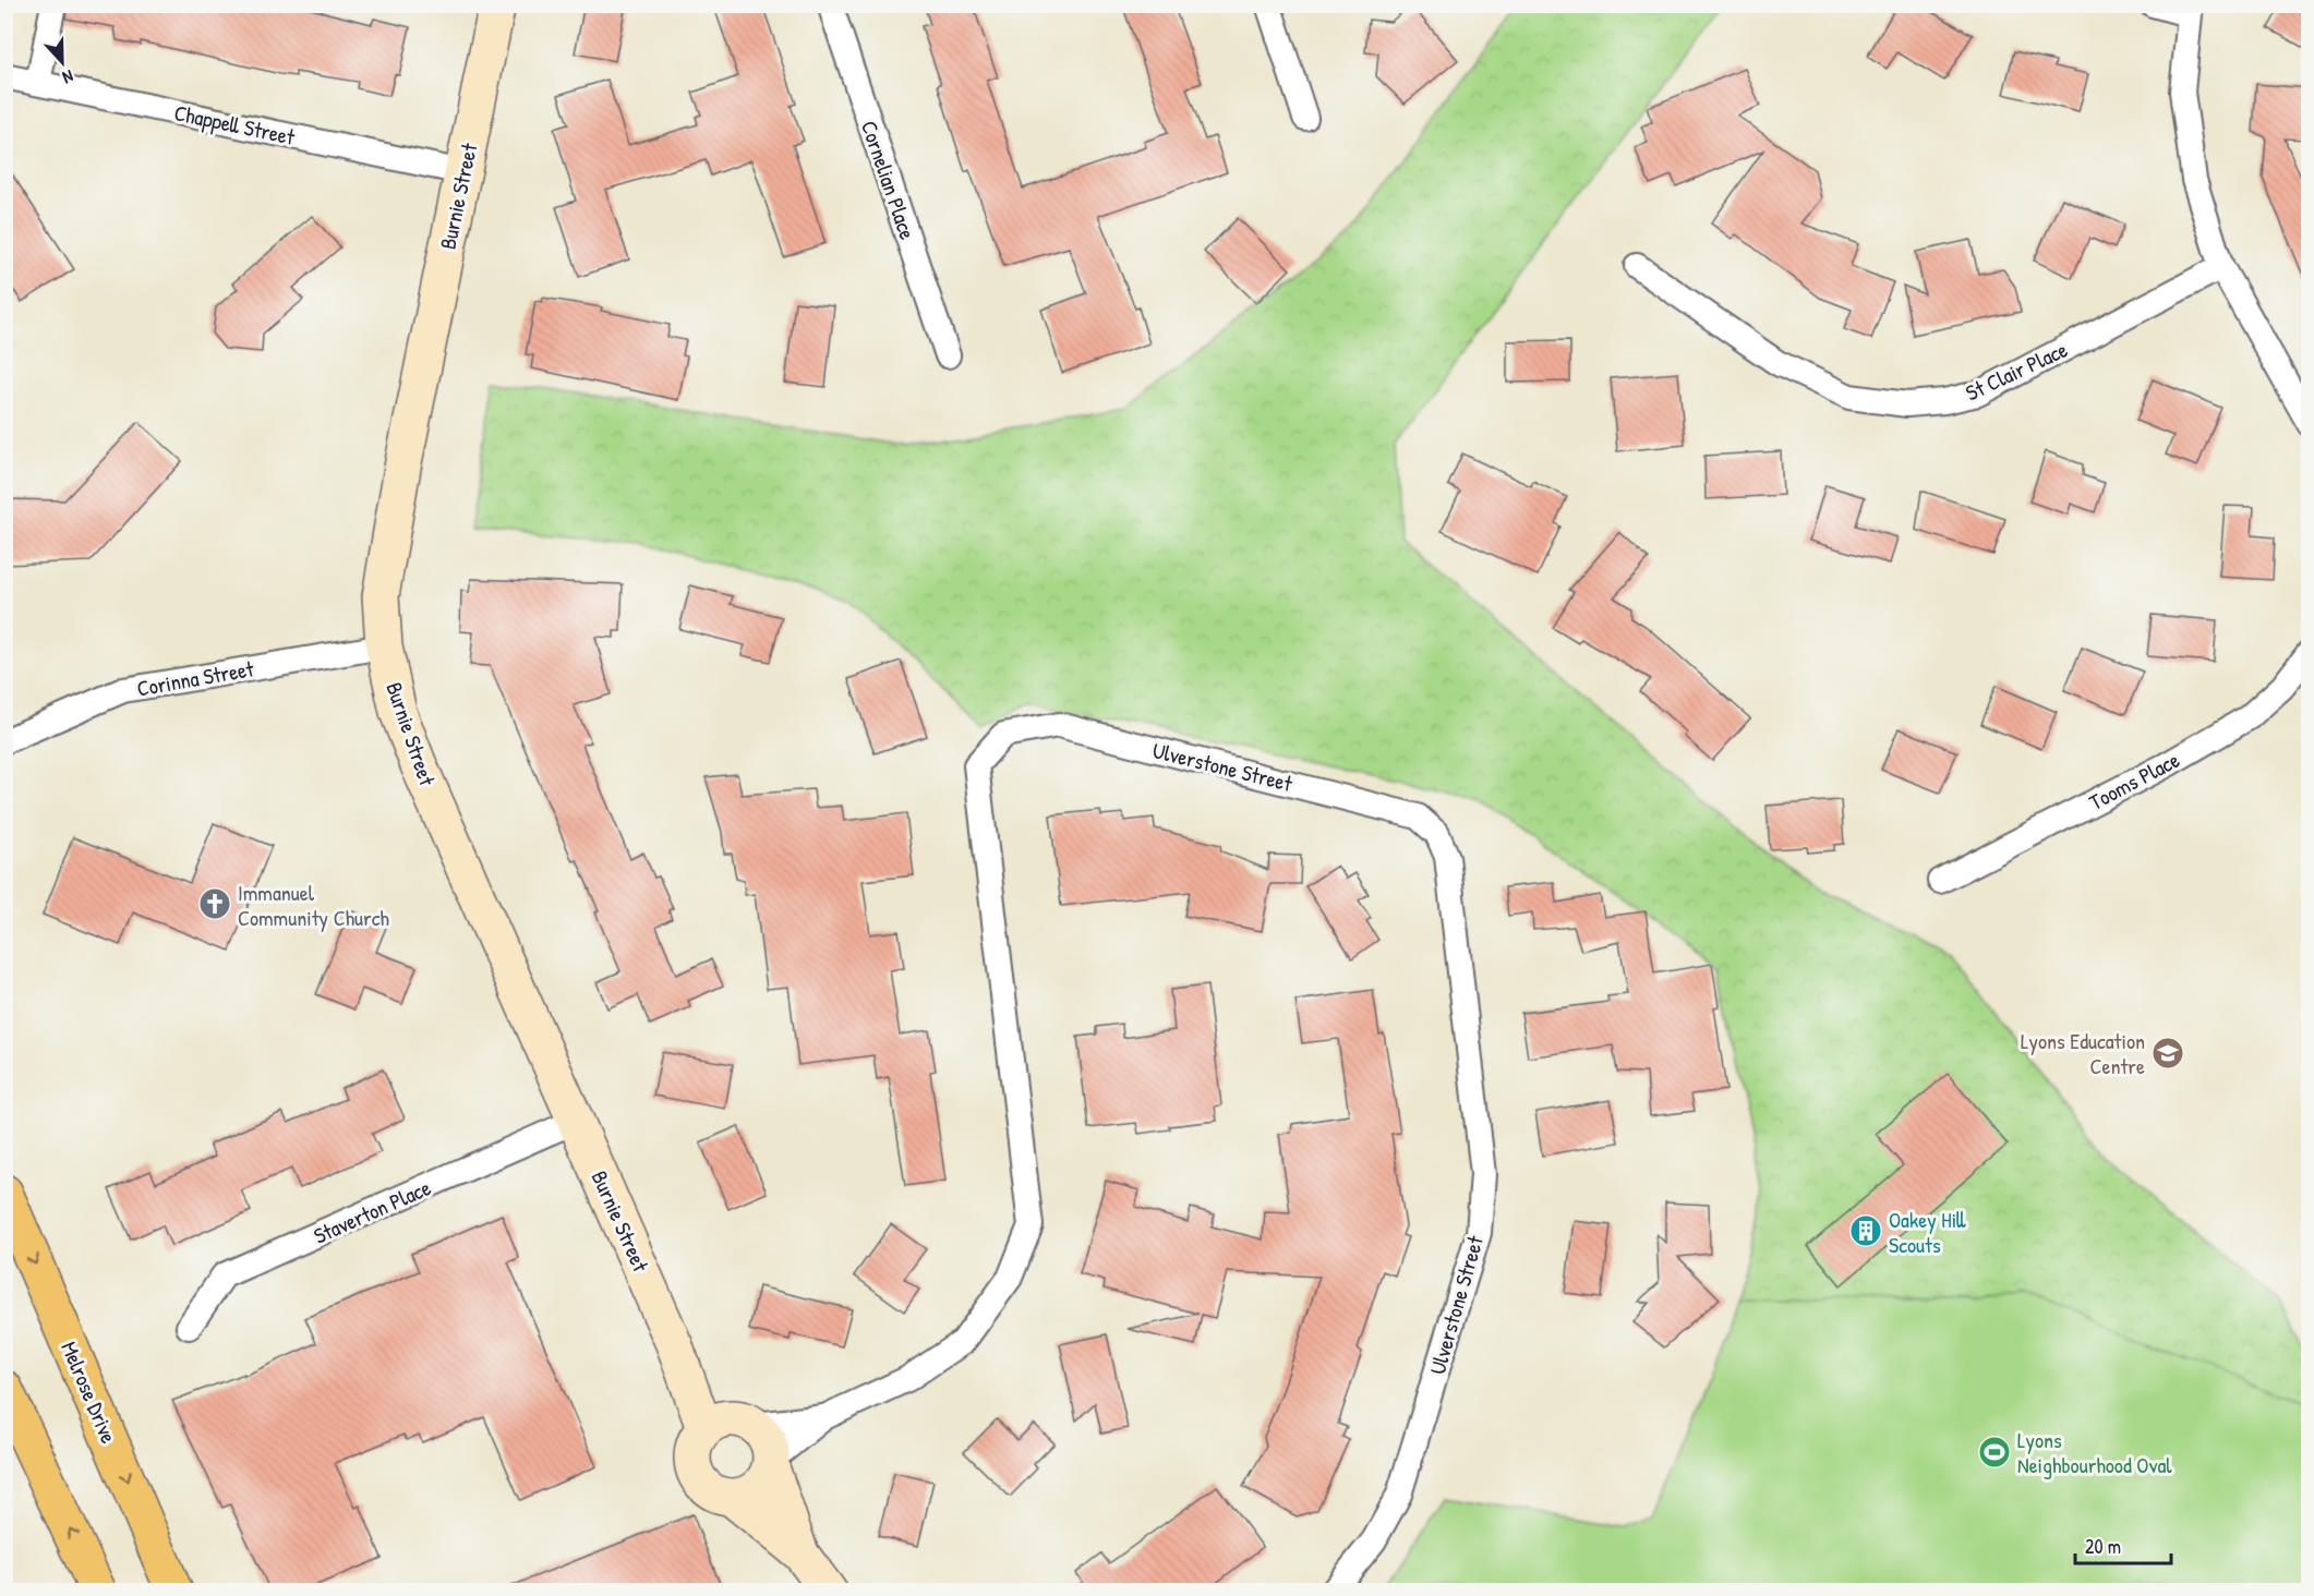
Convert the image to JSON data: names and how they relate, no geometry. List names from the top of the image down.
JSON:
{
  "streets": {
    "main road": ["Melrose Drive"],
    "street": [
      "Chappell Street",
      "Cornelian Place",
      "Burnie Street",
      "St Clair Place",
      "Corinna Street",
      "Ulverstone Street",
      "Tooms Place",
      "Staverton Place"
    ]
  },
  "crossings": [
    ["Chappell Street", "Burnie Street"],
    ["Burnie Street", "Corinna Street"],
    ["Burnie Street", "Ulverstone Street"],
    ["Burnie Street", "Staverton Place"]
  ],
  "places": {
    "church": ["Immanuel Community Church"],
    "school or university": ["Lyons Education Centre"],
    "building": ["Oakey Hill Scouts"],
    "sports": ["Lyons Neighbourhood Oval"]
  },
  "scale_bar": "20 m",
  "north": "bottom"
}
